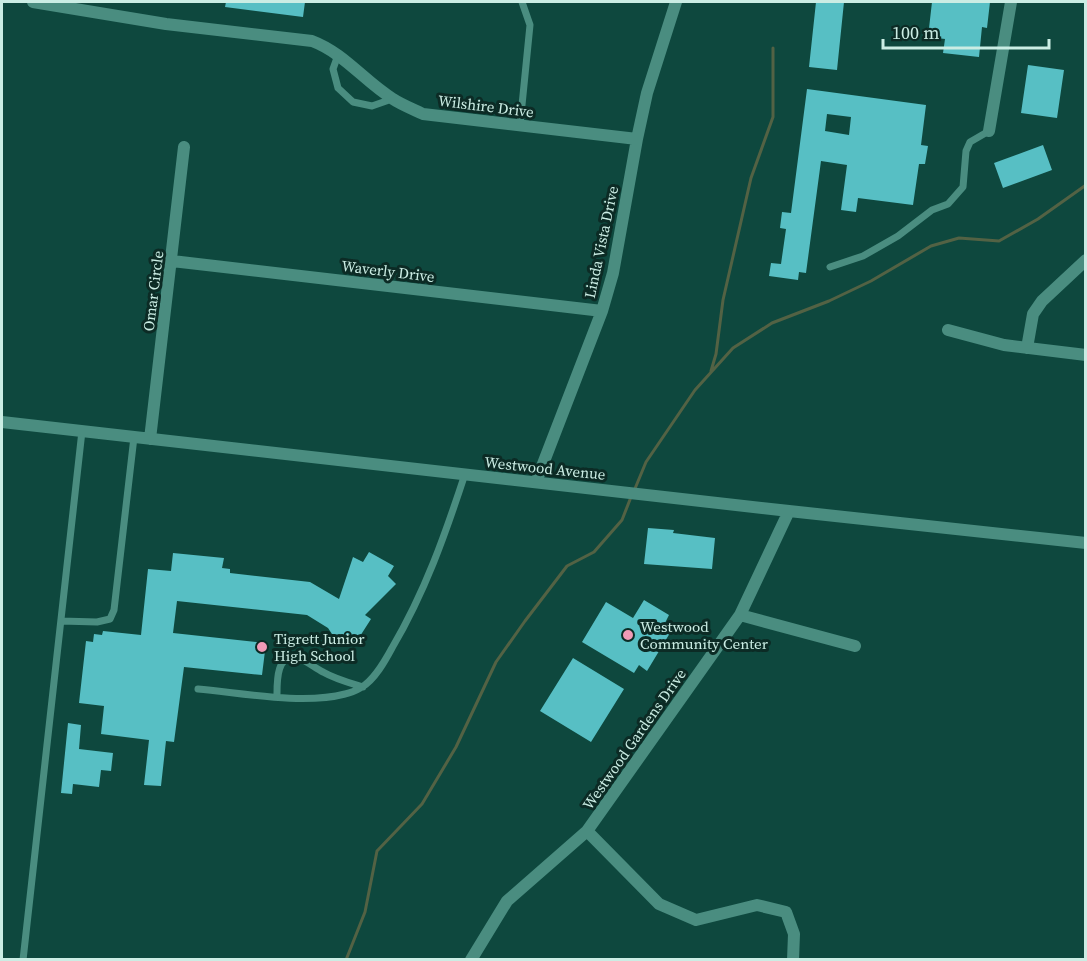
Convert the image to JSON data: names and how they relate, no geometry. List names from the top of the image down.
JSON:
{
  "streets": {
    "street": [
      "Wilshire Drive",
      "Linda Vista Drive",
      "Waverly Drive",
      "Omar Circle",
      "Westwood Avenue",
      "Westwood Gardens Drive"
    ]
  },
  "crossings": [
    ["Wilshire Drive", "Linda Vista Drive"],
    ["Linda Vista Drive", "Waverly Drive"],
    ["Linda Vista Drive", "Westwood Avenue"],
    ["Waverly Drive", "Omar Circle"],
    ["Omar Circle", "Westwood Avenue"],
    ["Westwood Avenue", "Westwood Gardens Drive"]
  ],
  "places": ["Westwood Community Center", "Tigrett Junior High School"],
  "scale_bar": "100 m"
}
